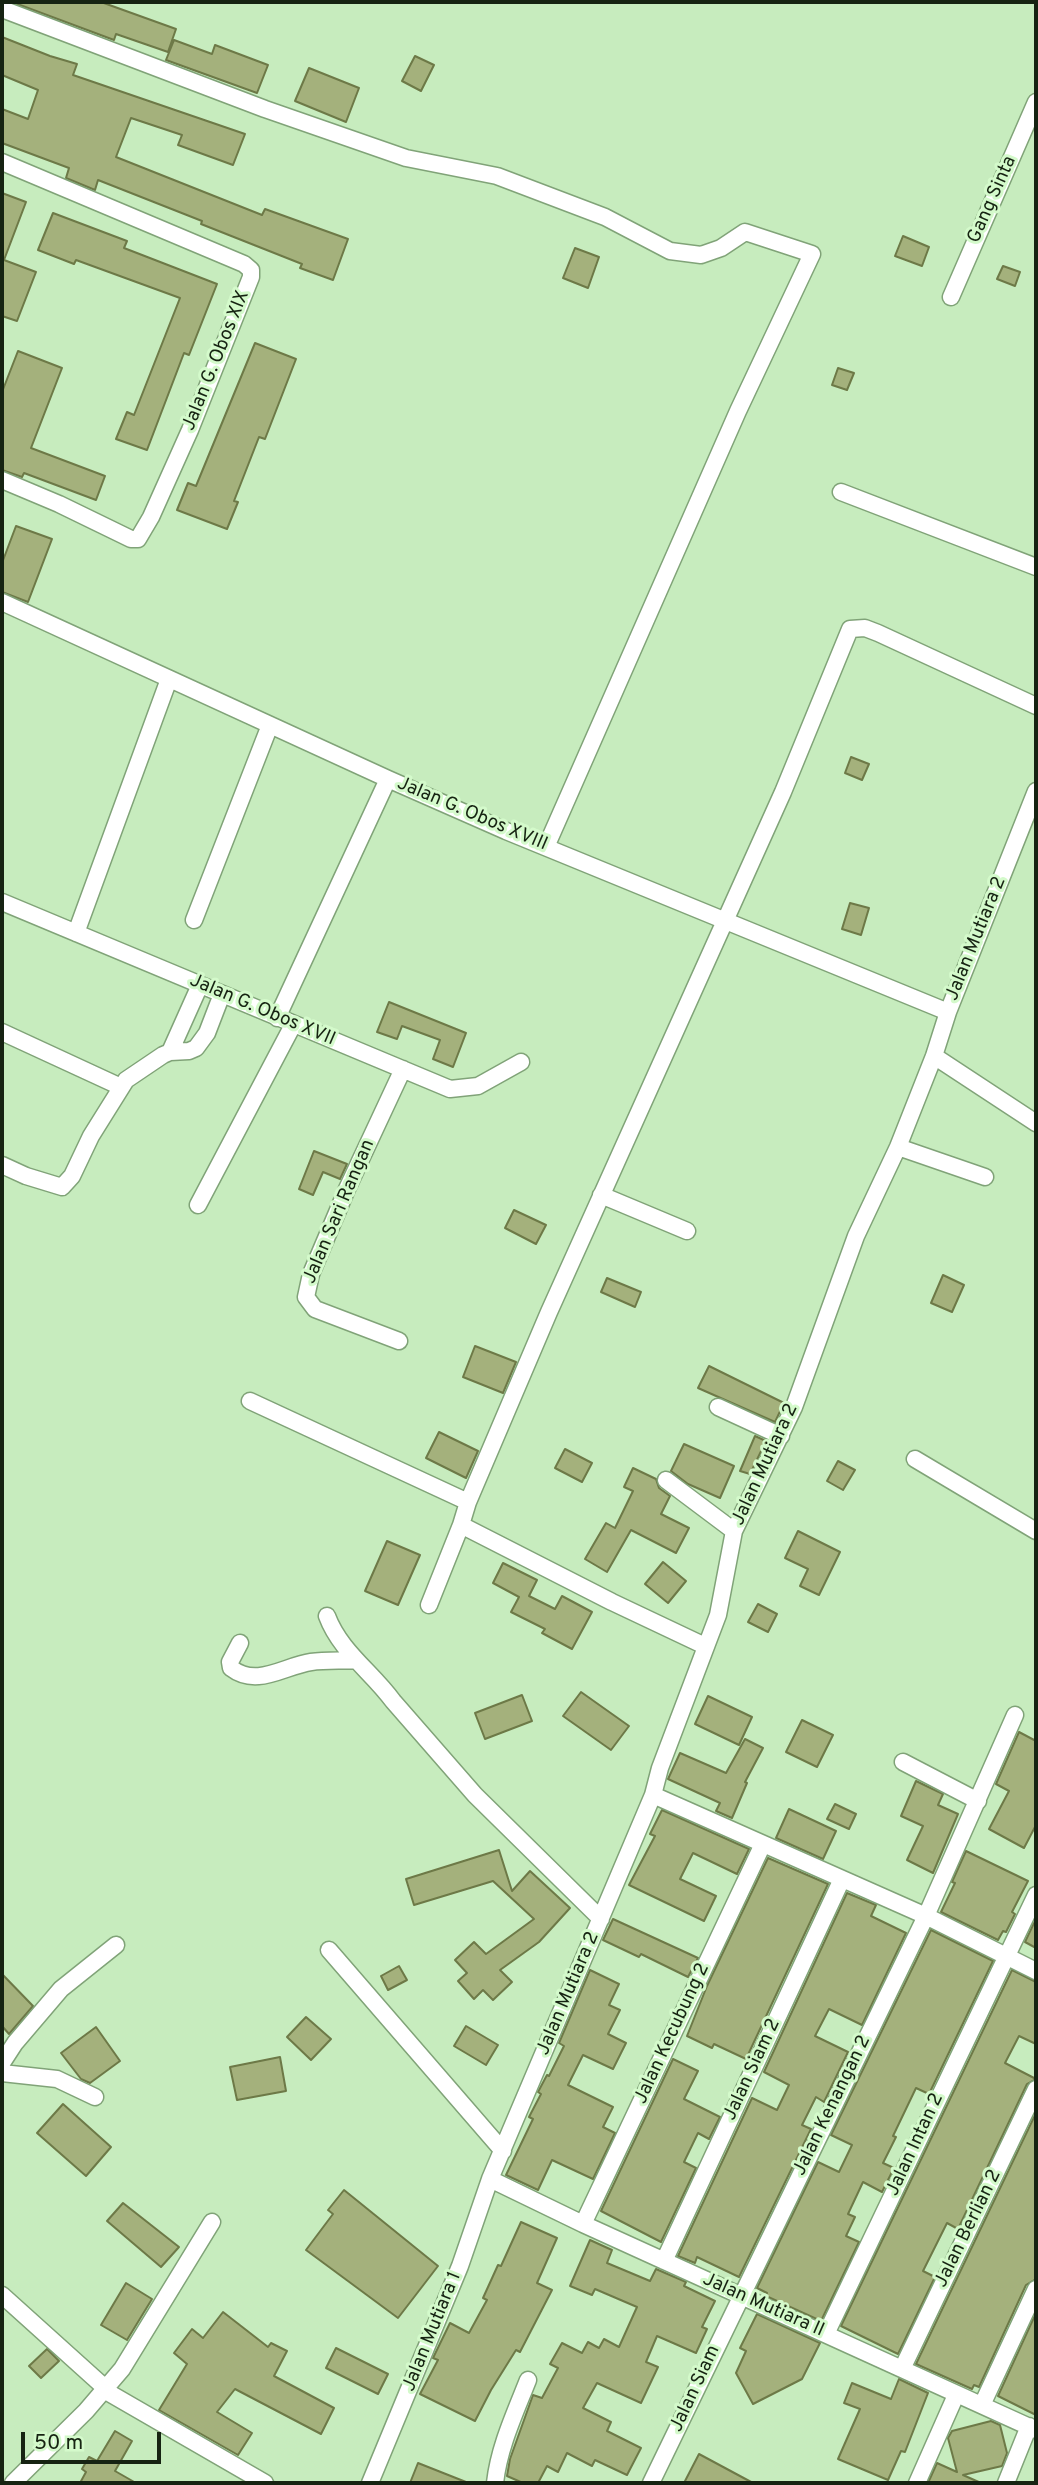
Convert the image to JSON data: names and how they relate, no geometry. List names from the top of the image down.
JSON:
{
  "streets": {
    "street": [
      "Gang Sinta",
      "Jalan G. Obos XIX",
      "Jalan G. Obos XVIII",
      "Jalan Mutiara 2",
      "Jalan G. Obos XVII",
      "Jalan Sari Rangan",
      "Jalan Kecubung 2",
      "Jalan Siam 2",
      "Jalan Kenangan 2",
      "Jalan Intan 2",
      "Jalan Berlian 2",
      "Jalan Mutiara II",
      "Jalan Mutiara 1",
      "Jalan Siam"
    ]
  },
  "crossings": [
    ["Jalan G. Obos XVIII", "Jalan Mutiara 2"],
    ["Jalan Mutiara 2", "Jalan Mutiara II"],
    ["Jalan Mutiara 2", "Jalan Mutiara 1"],
    ["Jalan G. Obos XVII", "Jalan Sari Rangan"],
    ["Jalan Kecubung 2", "Jalan Mutiara II"],
    ["Jalan Siam 2", "Jalan Mutiara II"],
    ["Jalan Kenangan 2", "Jalan Mutiara II"],
    ["Jalan Kenangan 2", "Jalan Siam"],
    ["Jalan Intan 2", "Jalan Mutiara II"],
    ["Jalan Berlian 2", "Jalan Mutiara II"],
    ["Jalan Mutiara II", "Jalan Mutiara 1"],
    ["Jalan Mutiara II", "Jalan Siam"]
  ],
  "scale_bar": "50 m"
}
